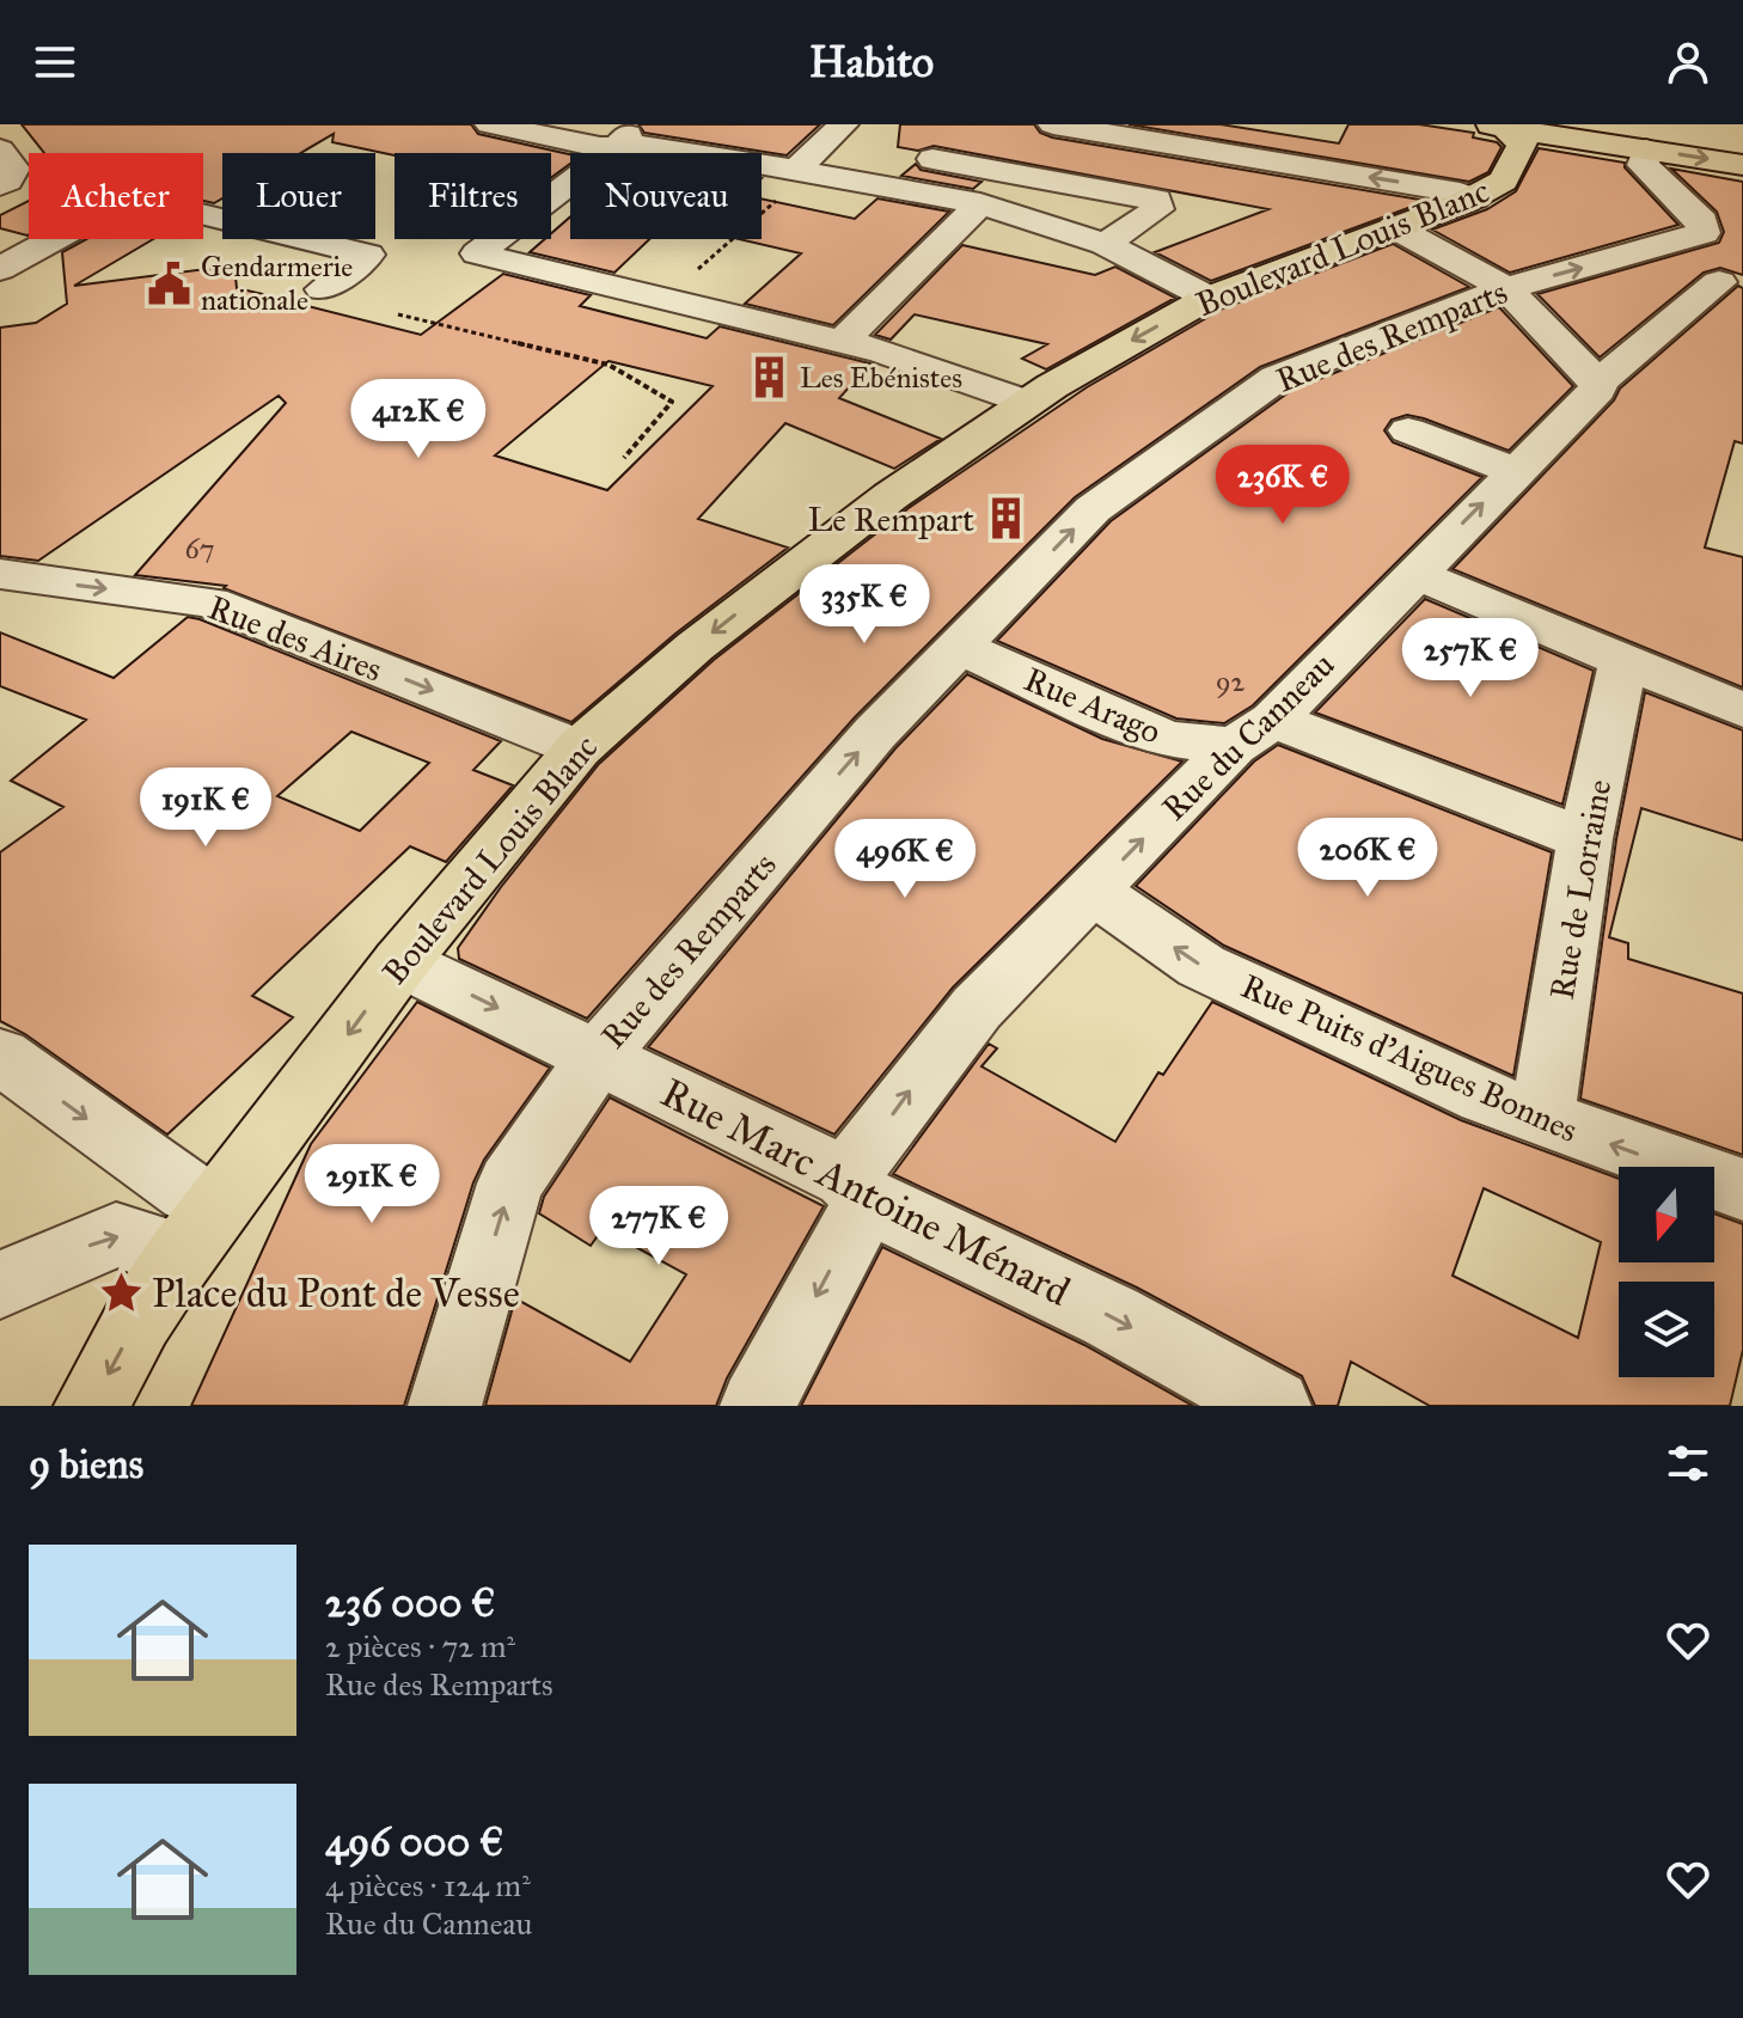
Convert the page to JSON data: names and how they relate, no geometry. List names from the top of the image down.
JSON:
{
  "streets": {
    "main road": ["Boulevard Louis Blanc"],
    "street": [
      "Rue des Remparts",
      "Rue des Aires",
      "Rue Arago",
      "Rue du Canneau",
      "Rue de Lorraine",
      "Rue Puits d'Aigues Bonnes",
      "Rue Marc Antoine Ménard"
    ]
  },
  "crossings": [
    ["Boulevard Louis Blanc", "Rue des Aires"],
    ["Boulevard Louis Blanc", "Rue Marc Antoine Ménard"],
    ["Rue des Remparts", "Rue Arago"],
    ["Rue des Remparts", "Rue Marc Antoine Ménard"],
    ["Rue Arago", "Rue du Canneau"],
    ["Rue Arago", "Rue de Lorraine"],
    ["Rue du Canneau", "Rue Puits d'Aigues Bonnes"],
    ["Rue du Canneau", "Rue Marc Antoine Ménard"],
    ["Rue de Lorraine", "Rue Puits d'Aigues Bonnes"]
  ],
  "one_way": [
    "Boulevard Louis Blanc",
    "Rue des Remparts",
    "Rue des Aires",
    "Rue Marc Antoine Ménard"
  ],
  "places": {
    "public building": ["Gendarmerie nationale"],
    "building": ["Les Ebénistes", "Le Rempart"],
    "place": ["Place du Pont de Vesse"]
  },
  "house_numbers": ["67", "92"],
  "north": "bottom",
  "page": {
    "header": "Habito",
    "chip": [
      "Acheter",
      "Louer",
      "Filtres",
      "Nouveau"
    ],
    "price": [
      "412K €",
      "236K €",
      "335K €",
      "257K €",
      "191K €",
      "206K €",
      "496K €",
      "291K €",
      "277K €"
    ],
    "heading": "9 biens",
    "list": [
      {
        "name": "236 000 €",
        "note": "2 pièces · 72 m² · Rue des Remparts"
      },
      {
        "name": "496 000 €",
        "note": "4 pièces · 124 m² · Rue du Canneau"
      }
    ]
  }
}
